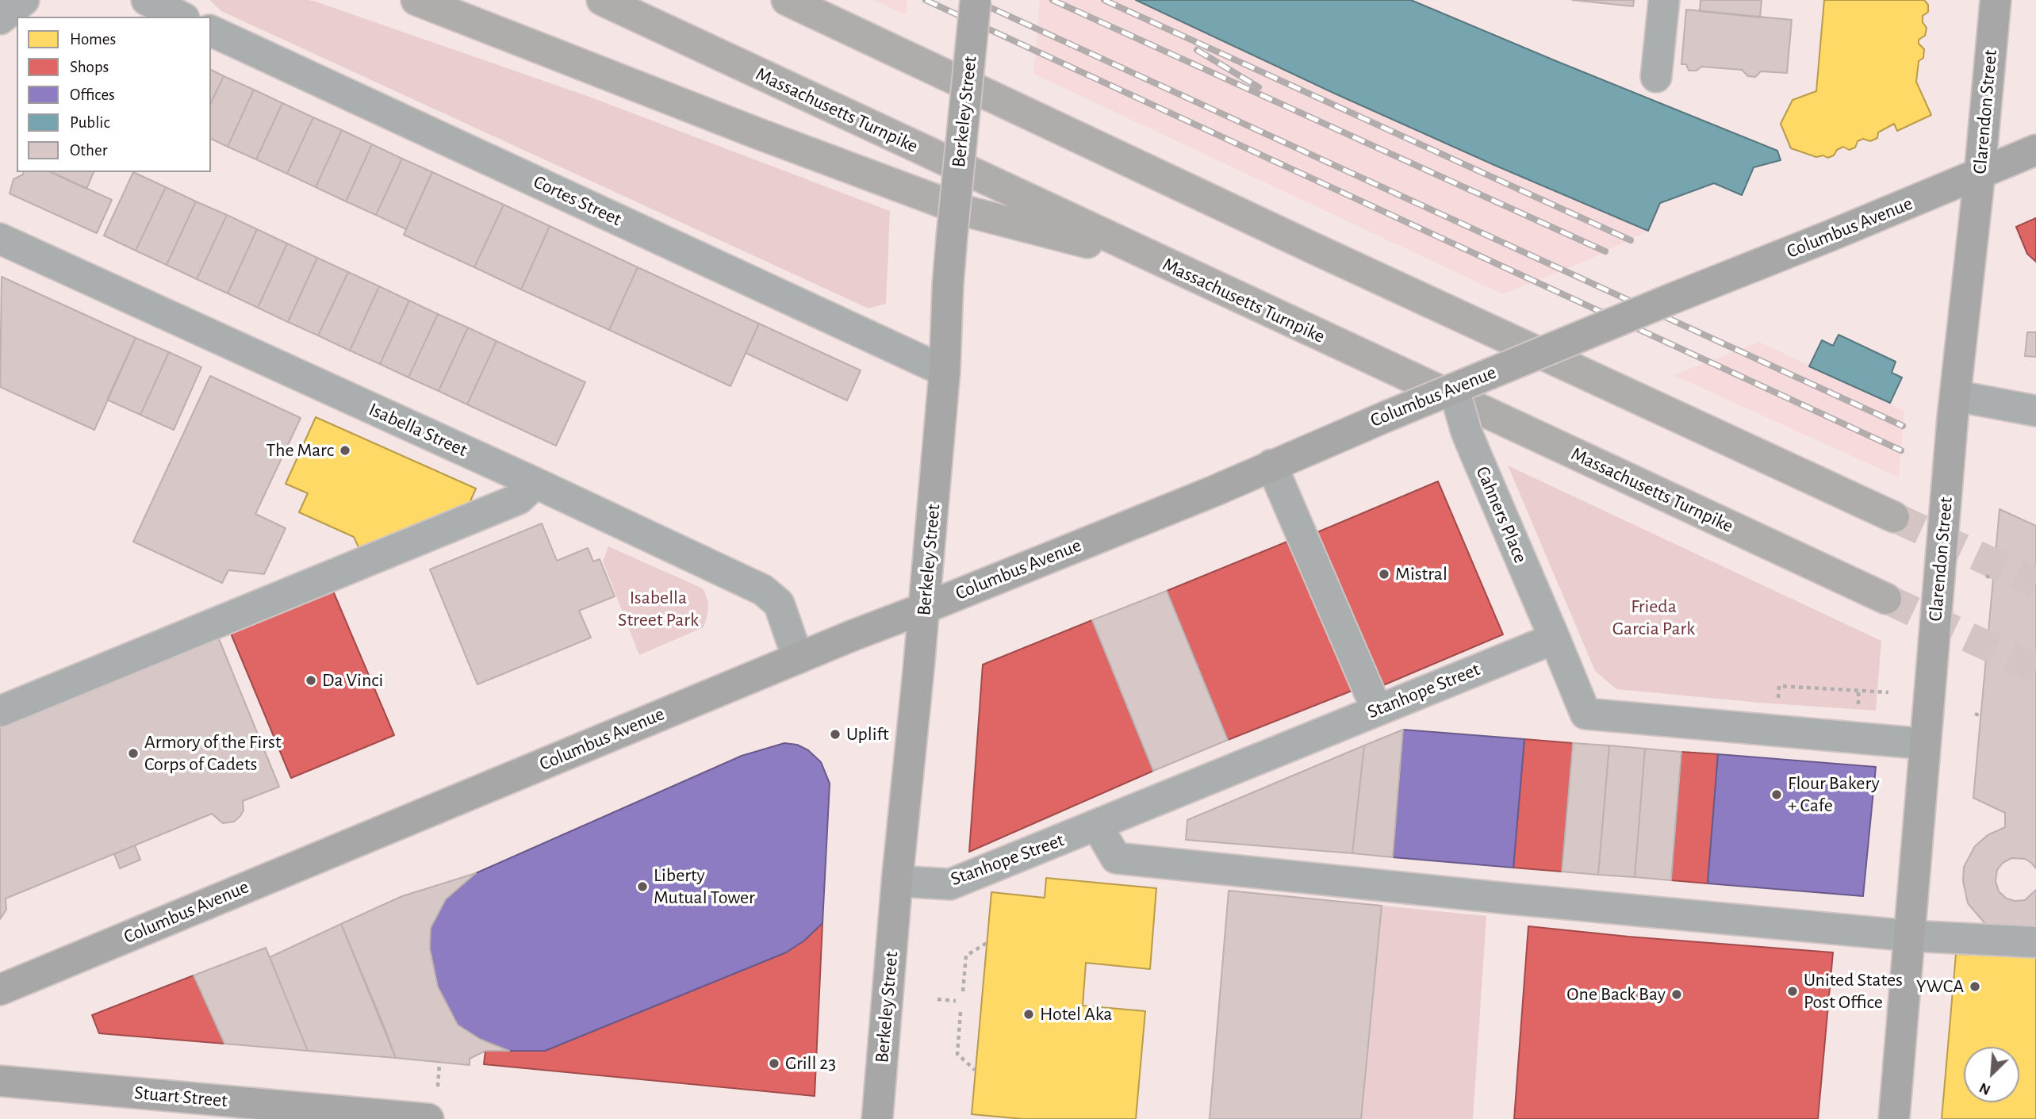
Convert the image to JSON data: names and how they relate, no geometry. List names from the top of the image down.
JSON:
{
  "streets": {
    "highway": ["Massachusetts Turnpike"],
    "main road": [
      "Berkeley Street",
      "Clarendon Street",
      "Columbus Avenue",
      "Stuart Street"
    ],
    "street": [
      "Cortes Street",
      "Isabella Street",
      "Cahners Place",
      "Stanhope Street"
    ]
  },
  "crossings": [
    ["Berkeley Street", "Cortes Street"],
    ["Berkeley Street", "Columbus Avenue"],
    ["Berkeley Street", "Stanhope Street"],
    ["Clarendon Street", "Columbus Avenue"],
    ["Columbus Avenue", "Isabella Street"],
    ["Columbus Avenue", "Cahners Place"],
    ["Cahners Place", "Stanhope Street"]
  ],
  "parks": ["Isabella Street Park", "Frieda Garcia Park"],
  "places": [
    "The Marc",
    "Mistral",
    "Da Vinci",
    "Uplift",
    "Armory of the First Corps of Cadets",
    "Flour Bakery + Cafe",
    "Liberty Mutual Tower",
    "YWCA",
    "United States Post Office",
    "One Back Bay",
    "Hotel Aka",
    "Grill 23"
  ],
  "legend": [
    "Homes",
    "Shops",
    "Offices",
    "Public",
    "Other"
  ],
  "north": "bottom left"
}
